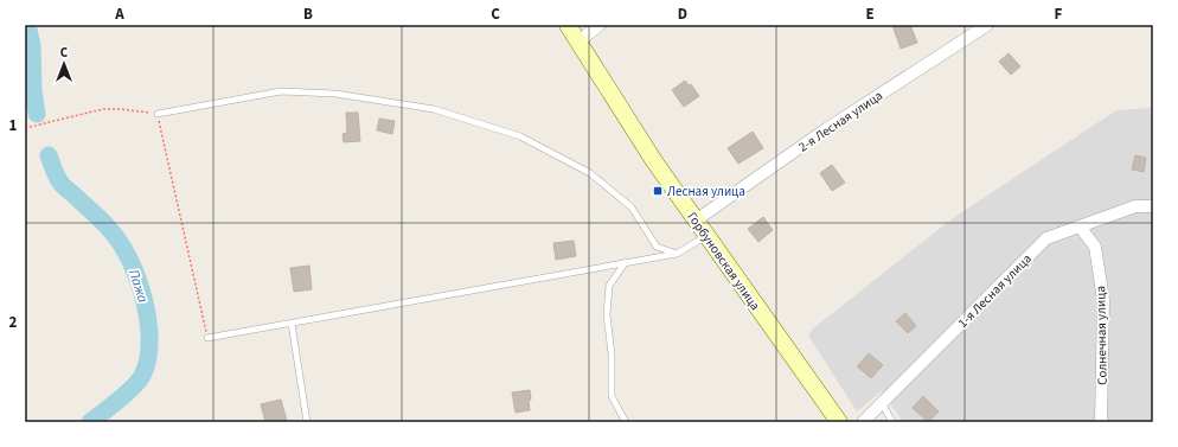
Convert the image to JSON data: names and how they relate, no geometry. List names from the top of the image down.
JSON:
{
  "streets": {
    "main road": ["Горбуновская улица"],
    "street": ["2-я Лесная улица", "1-я Лесная улица", "Солнечная улица"]
  },
  "crossings": [
    ["2-я Лесная улица", "Горбуновская улица"],
    ["1-я Лесная улица", "Солнечная улица"]
  ],
  "water": ["Пажа"],
  "places": {
    "transit": ["Лесная улица"]
  },
  "north": "top",
  "grid": {
    "columns": [
      "A",
      "B",
      "C",
      "D",
      "E",
      "F"
    ],
    "rows": ["1", "2"]
  }
}
